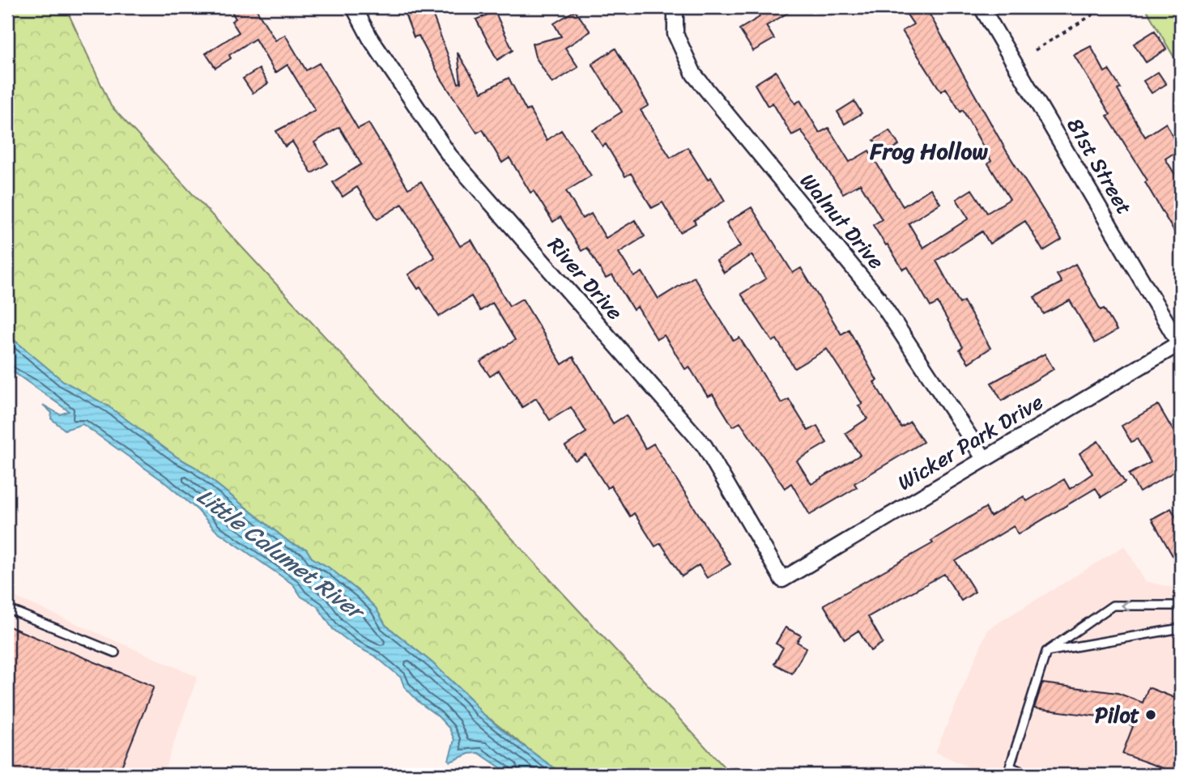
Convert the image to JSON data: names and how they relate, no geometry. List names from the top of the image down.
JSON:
{
  "streets": {
    "street": [
      "81st Street",
      "Walnut Drive",
      "River Drive",
      "Wicker Park Drive"
    ]
  },
  "crossings": [
    ["81st Street", "Wicker Park Drive"],
    ["Walnut Drive", "Wicker Park Drive"],
    ["River Drive", "Wicker Park Drive"]
  ],
  "districts": ["Frog Hollow"],
  "water": ["Little Calumet River"],
  "places": ["Pilot"]
}
